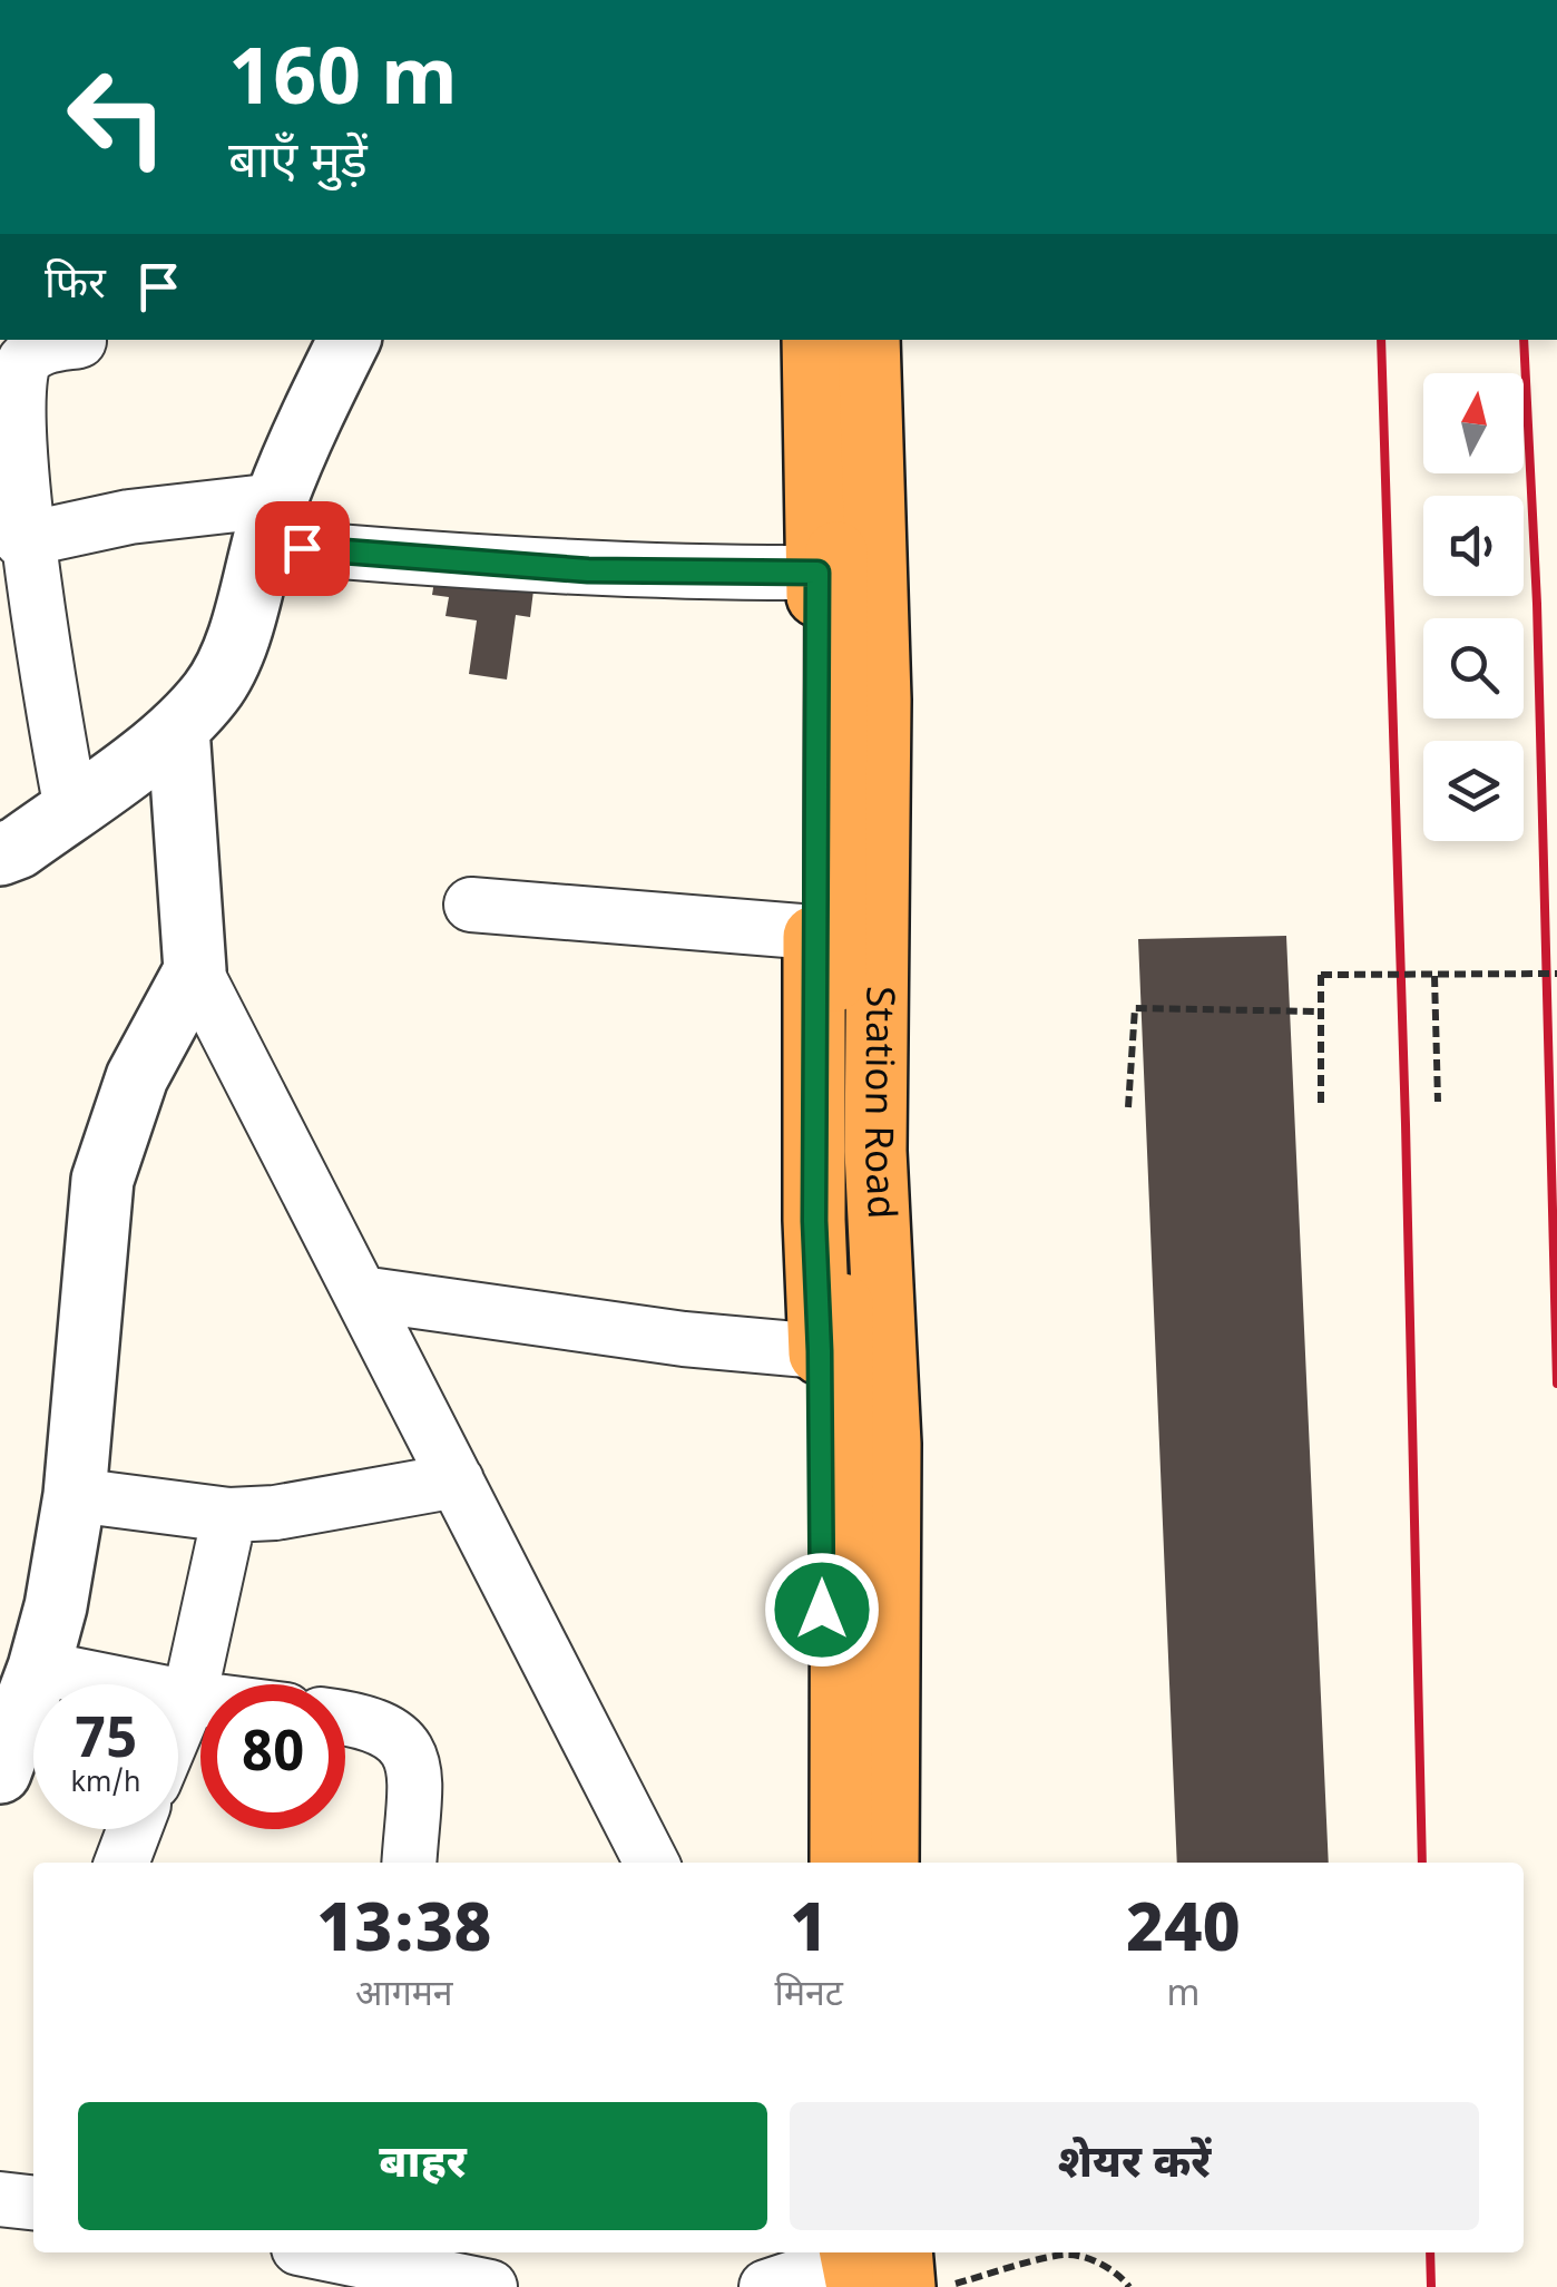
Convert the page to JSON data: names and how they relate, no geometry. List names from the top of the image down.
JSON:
{
  "streets": {
    "highway": ["Station Road"]
  },
  "north": "top",
  "page": {
    "turn": ["160 m", "बाएँ मुड़ें"],
    "then": "फिर",
    "speed": "75 km/h",
    "limit": "80",
    "eta": [
      "13:38",
      "आगमन",
      "1",
      "मिनट",
      "240",
      "m"
    ],
    "buttons": ["बाहर", "शेयर करें"]
  }
}
